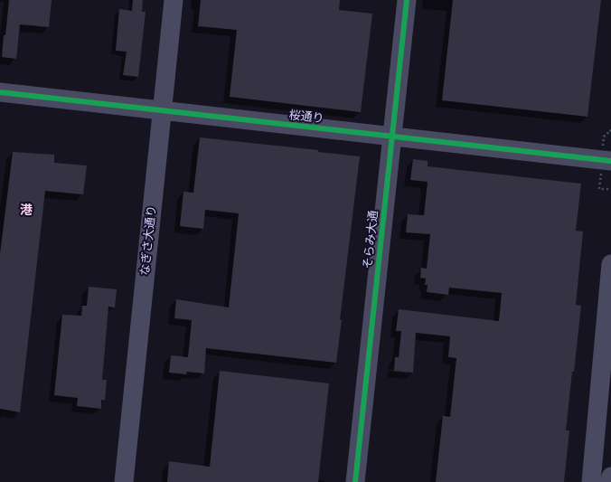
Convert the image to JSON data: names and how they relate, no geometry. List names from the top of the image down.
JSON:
{
  "streets": {
    "street": ["桜通り", "そらみ大通", "なぎさ大通り"]
  },
  "crossings": [
    ["桜通り", "そらみ大通"],
    ["桜通り", "なぎさ大通り"]
  ],
  "districts": ["港"]
}
